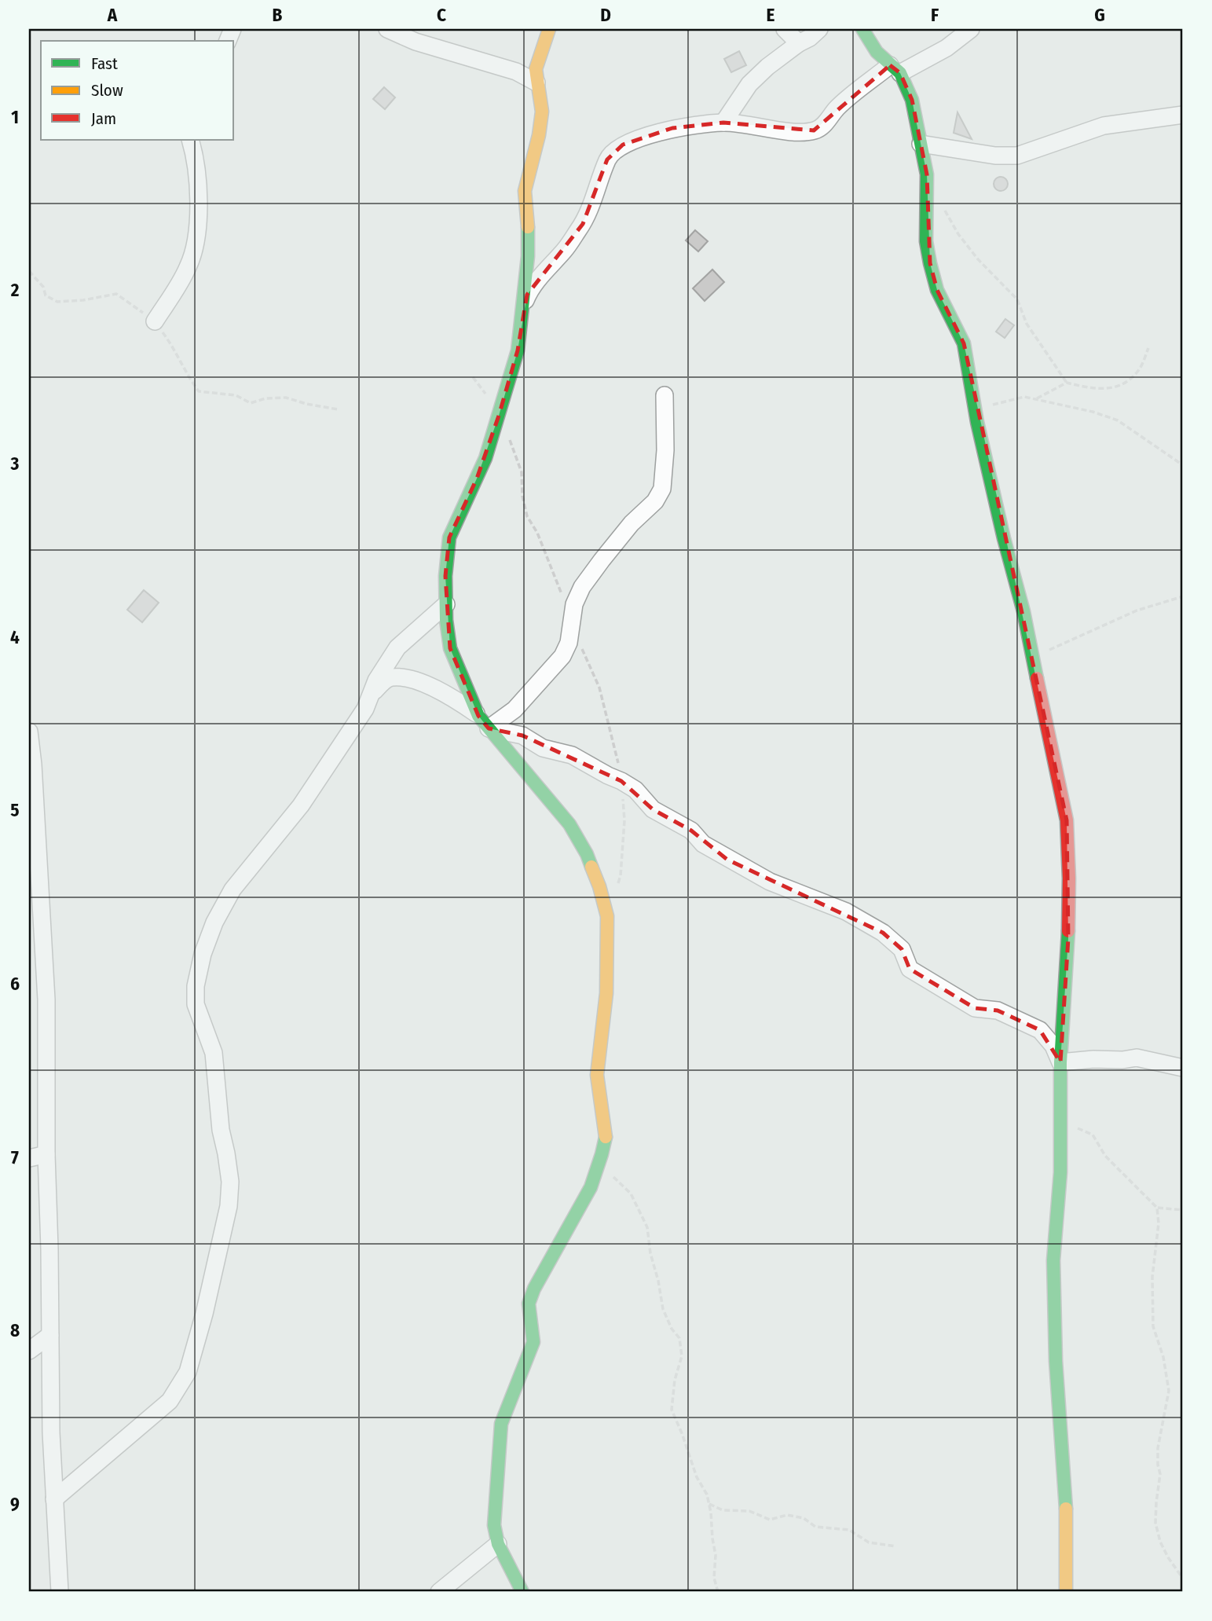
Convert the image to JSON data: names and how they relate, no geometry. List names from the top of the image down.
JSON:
{
  "legend": ["Fast", "Slow", "Jam"],
  "grid": {
    "columns": [
      "A",
      "B",
      "C",
      "D",
      "E",
      "F",
      "G"
    ],
    "rows": [
      "1",
      "2",
      "3",
      "4",
      "5",
      "6",
      "7",
      "8",
      "9"
    ]
  }
}
